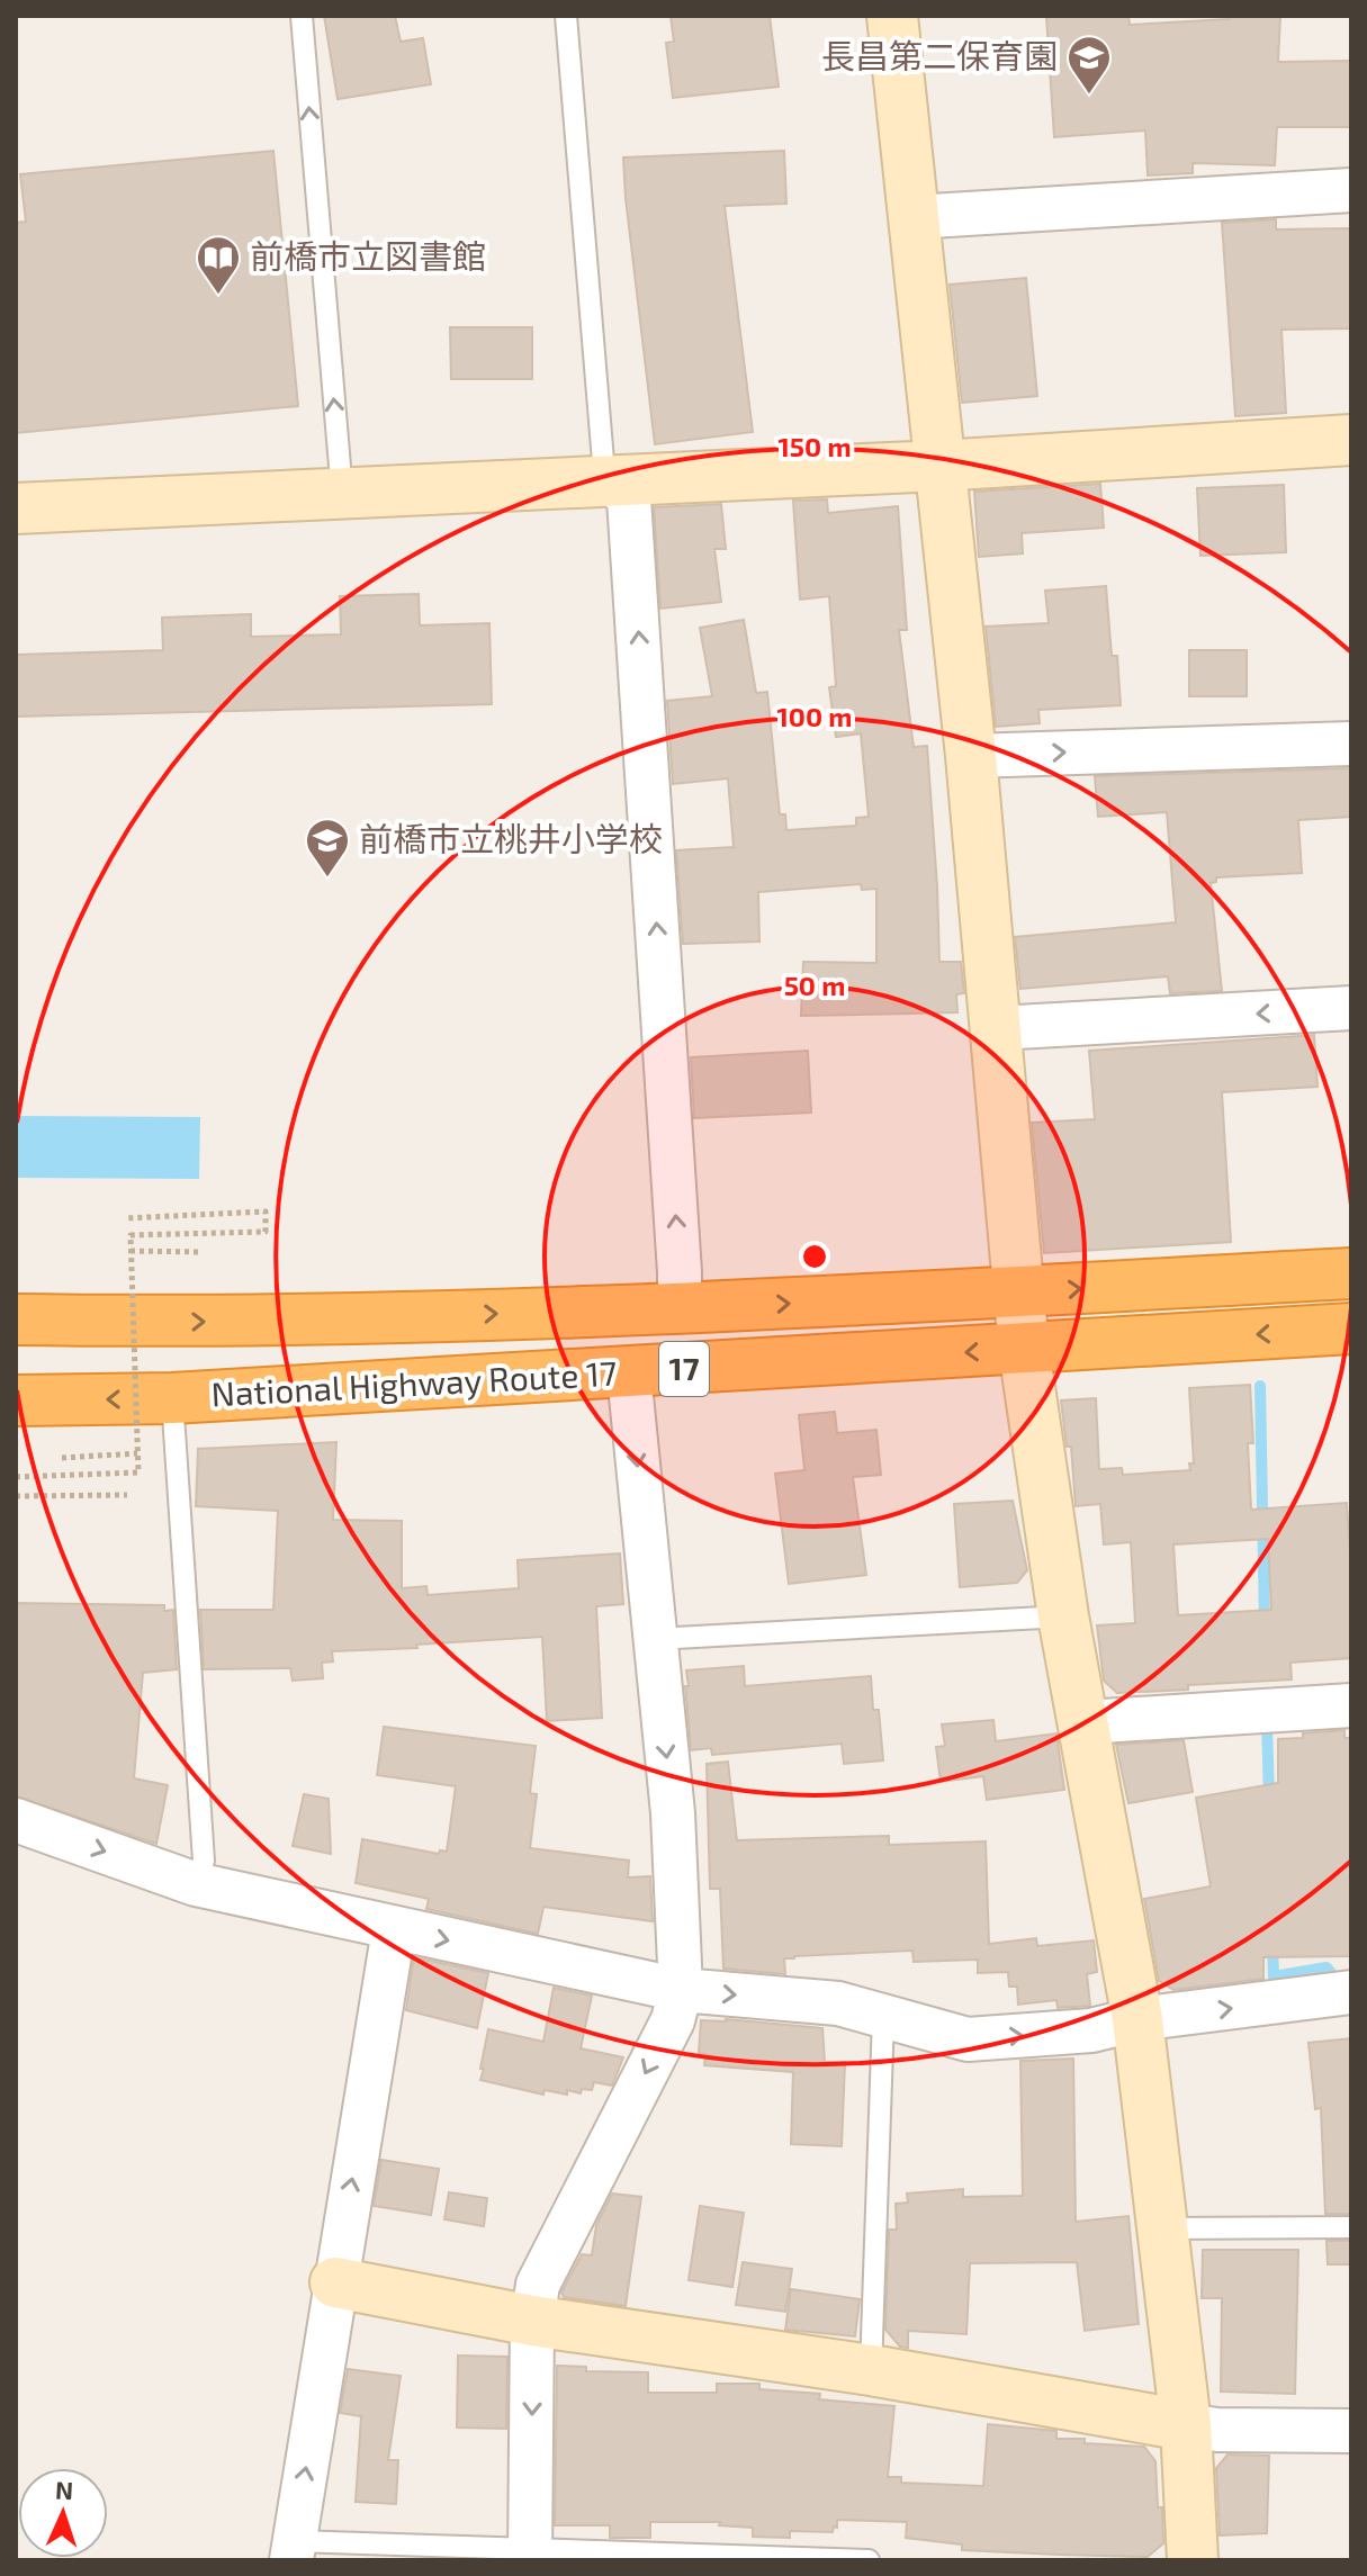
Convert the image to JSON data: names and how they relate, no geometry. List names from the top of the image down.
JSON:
{
  "streets": {
    "highway": ["17", "National Highway Route 17"]
  },
  "places": {
    "school or university": ["長昌第二保育園", "前橋市立桃井小学校"],
    "library": ["前橋市立図書館"]
  },
  "north": "top",
  "rings": ["150 m", "100 m", "50 m"]
}
